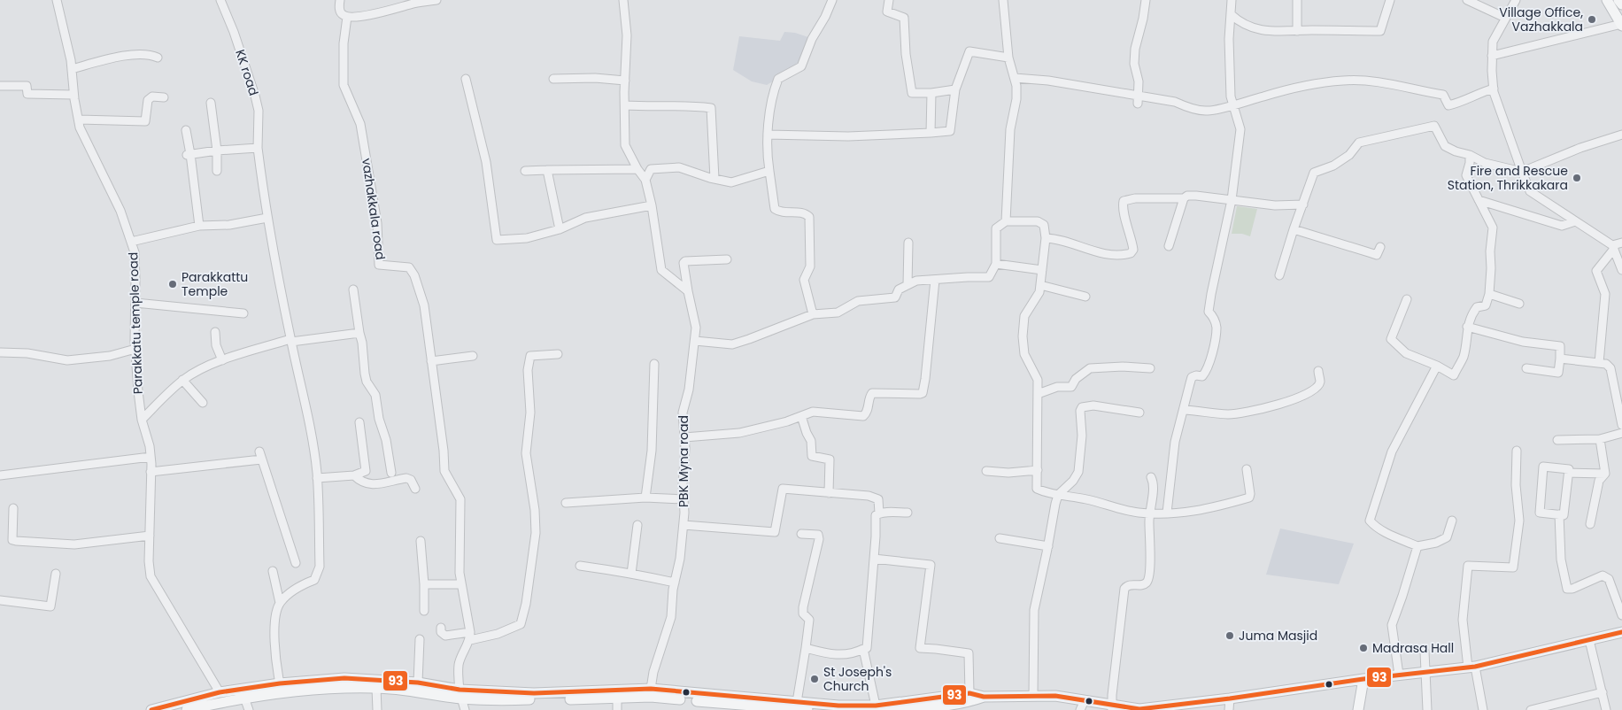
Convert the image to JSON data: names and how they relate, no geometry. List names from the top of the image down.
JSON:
{
  "streets": {
    "street": [
      "KK road",
      "vazhakkala road",
      "Parakkatu temple road",
      "PBK Myna road"
    ]
  },
  "places": [
    "Village Office, Vazhakkala",
    "Fire and Rescue Station, Thrikkakara",
    "Parakkattu Temple",
    "Juma Masjid",
    "Madrasa Hall",
    "St Joseph's Church"
  ],
  "lines": ["transit line 93"]
}
